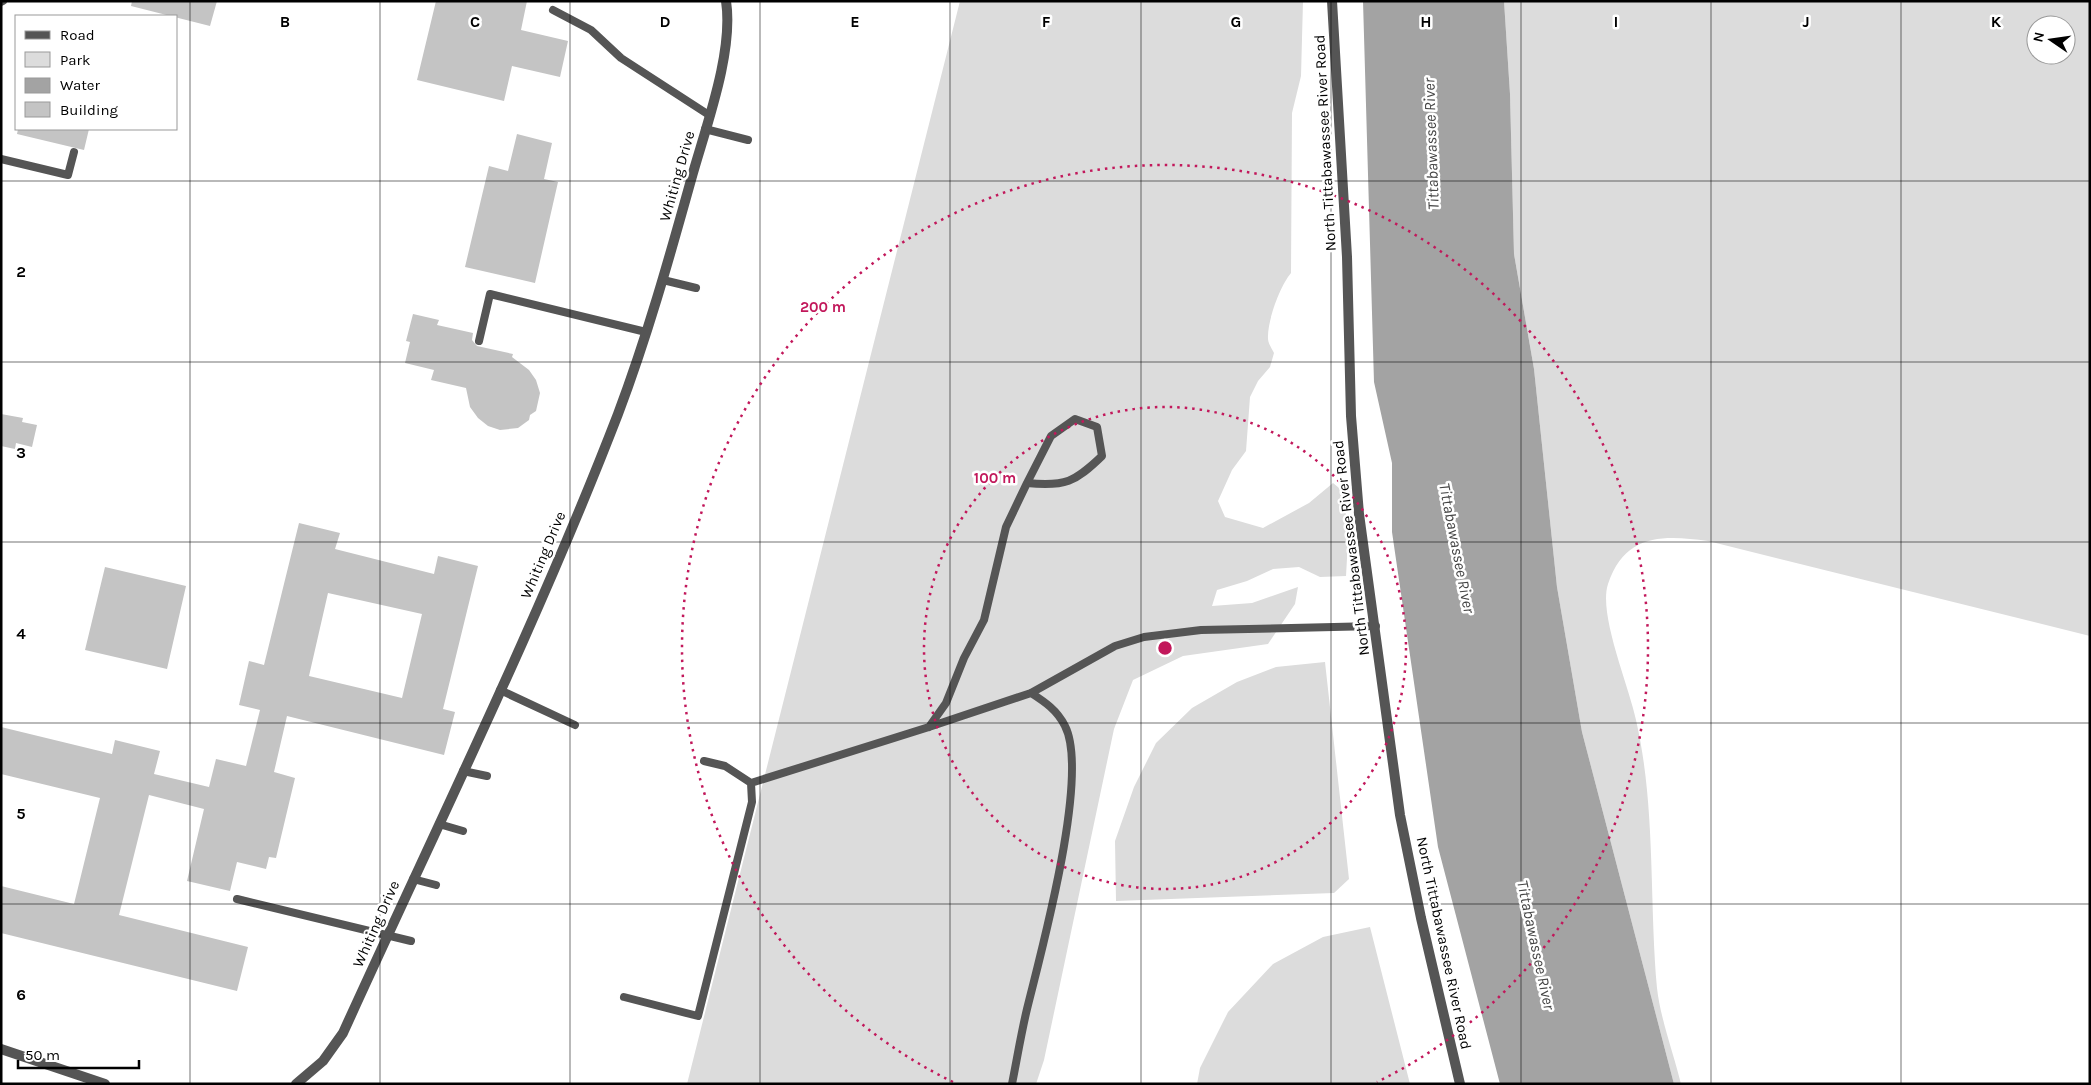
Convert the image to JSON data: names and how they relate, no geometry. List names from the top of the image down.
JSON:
{
  "streets": {
    "street": ["North Tittabawassee River Road", "Whiting Drive"]
  },
  "water": ["Tittabawassee River"],
  "legend": [
    "Road",
    "Park",
    "Water",
    "Building"
  ],
  "scale_bar": "50 m",
  "north": "left",
  "grid": {
    "columns": [
      "B",
      "C",
      "D",
      "E",
      "F",
      "G",
      "H",
      "I",
      "J",
      "K"
    ],
    "rows": [
      "2",
      "3",
      "4",
      "5",
      "6"
    ]
  },
  "rings": ["200 m", "100 m"]
}
